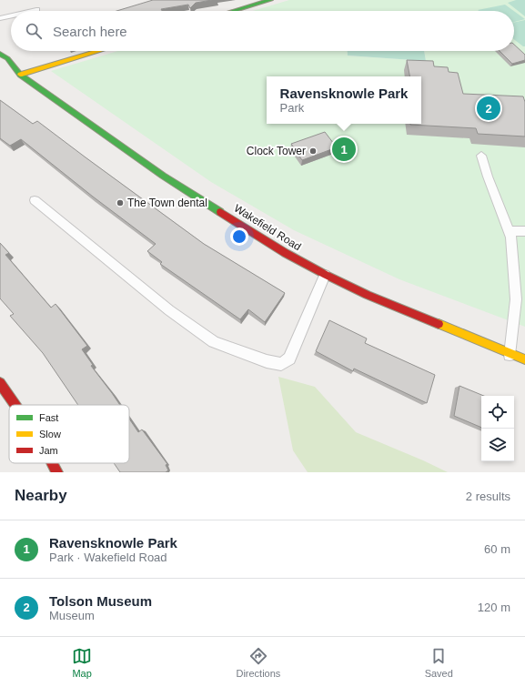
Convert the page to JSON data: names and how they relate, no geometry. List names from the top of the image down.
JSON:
{
  "streets": {
    "main road": ["Wakefield Road"]
  },
  "places": ["Clock Tower", "The Town dental"],
  "legend": ["Fast", "Slow", "Jam"],
  "page": {
    "search": "Search here",
    "popup": ["Ravensknowle Park", "Park"],
    "pins": ["2", "1"],
    "heading": ["Nearby", "2 results"],
    "list": [
      {
        "mark": "1",
        "name": "Ravensknowle Park",
        "note": "Park · Wakefield Road",
        "value": "60 m"
      },
      {
        "mark": "2",
        "name": "Tolson Museum",
        "note": "Museum",
        "value": "120 m"
      }
    ],
    "nav": ["Map", "Directions", "Saved"]
  }
}
